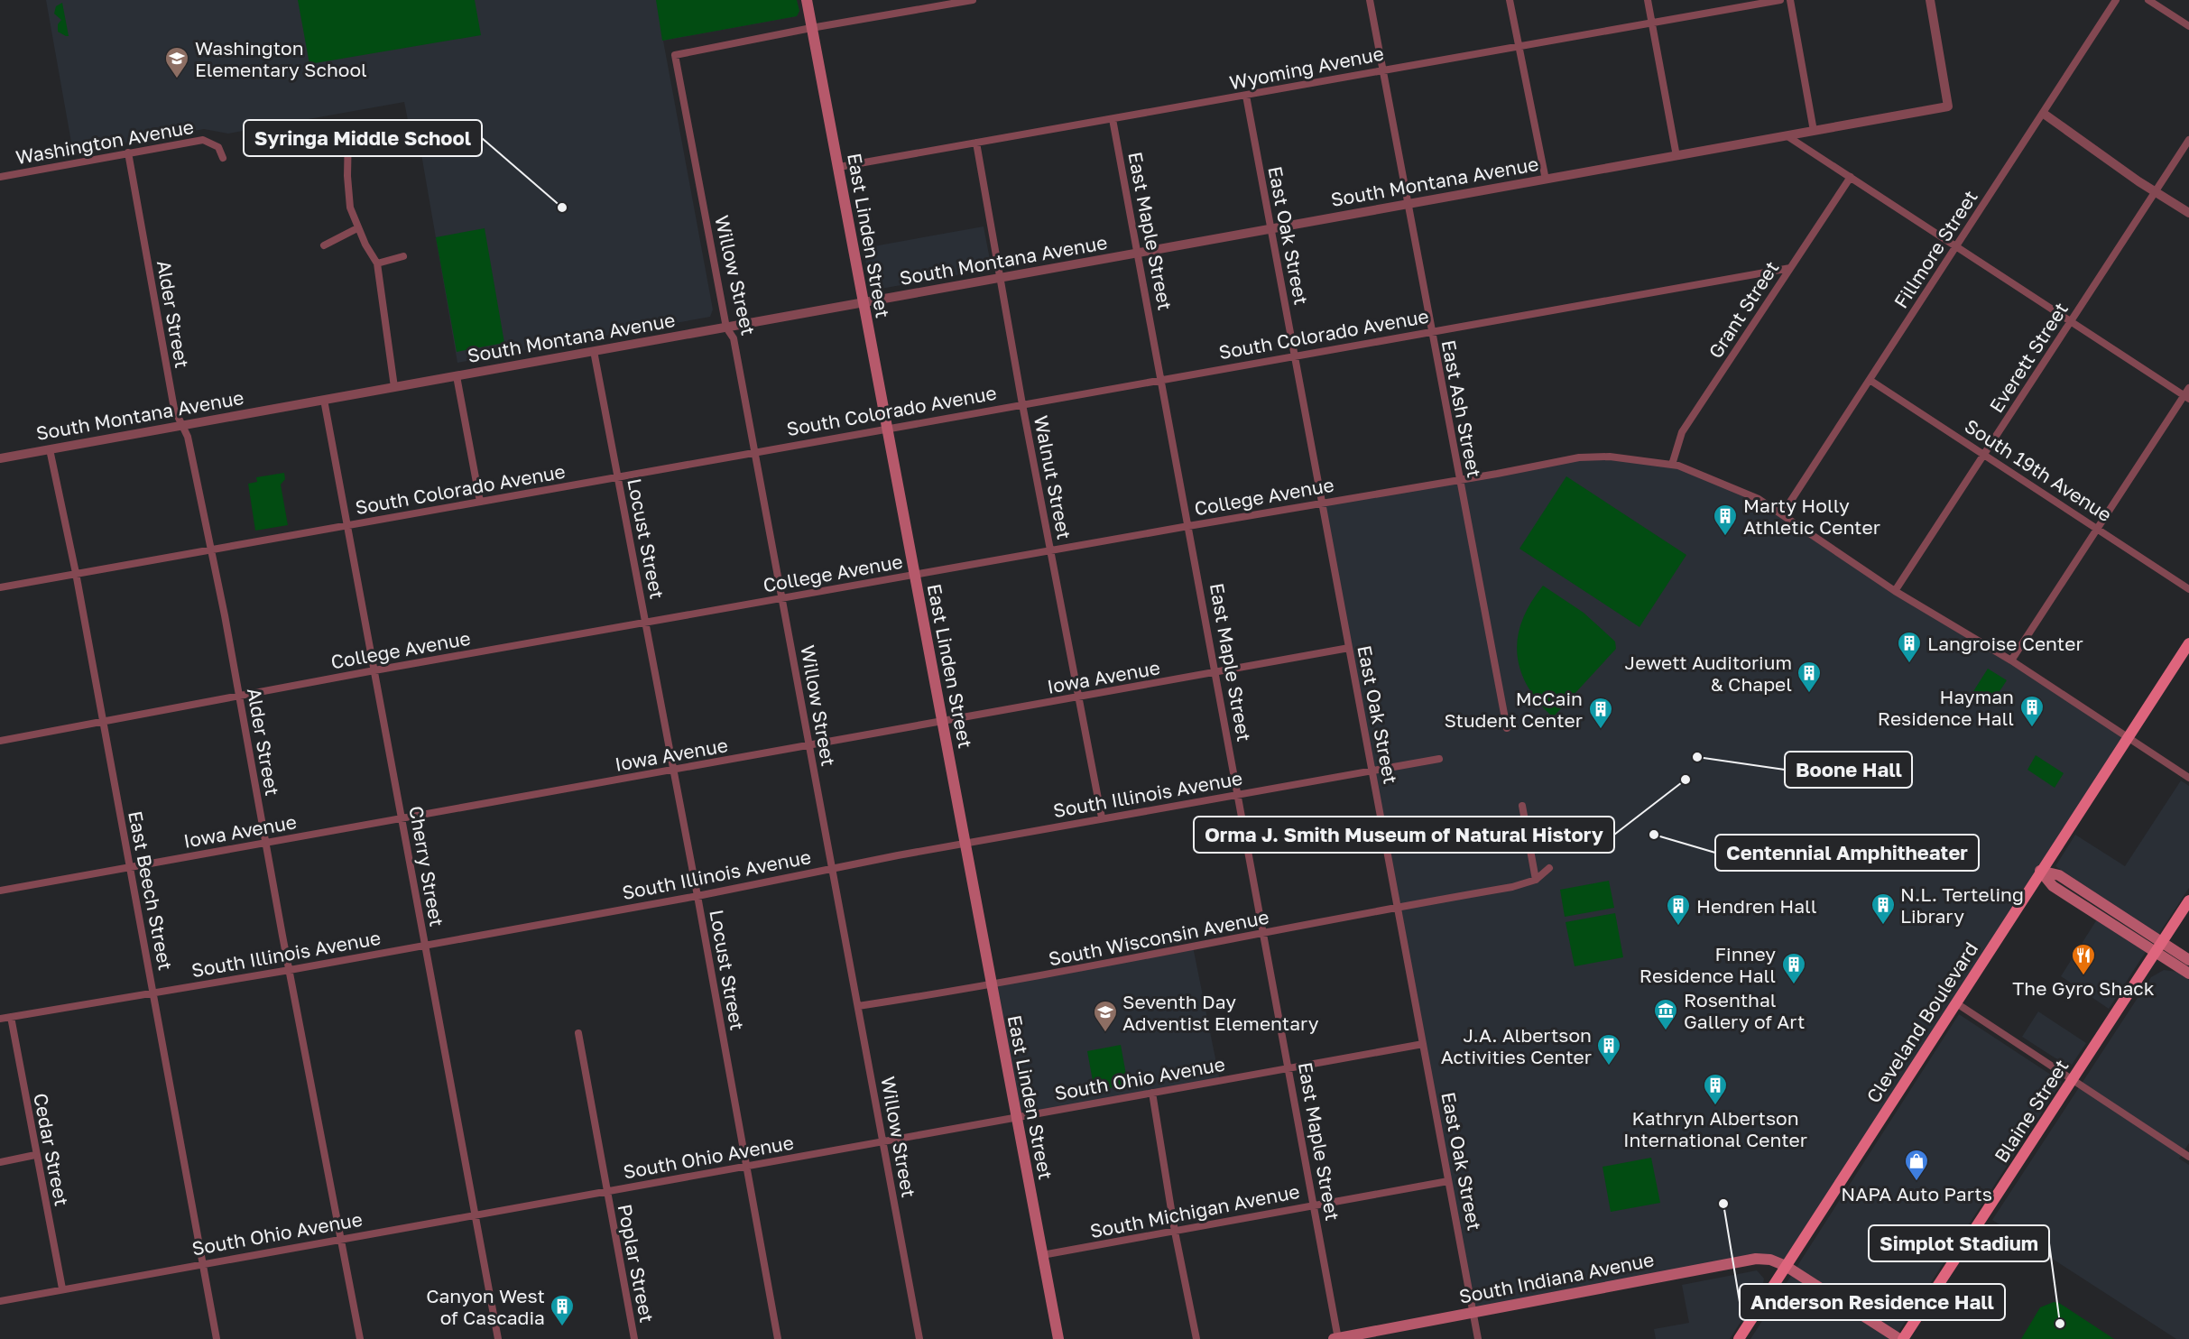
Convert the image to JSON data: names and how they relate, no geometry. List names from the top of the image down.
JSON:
{
  "streets": {
    "main road": [
      "East Linden Street",
      "Cleveland Boulevard",
      "Blaine Street",
      "South Indiana Avenue"
    ],
    "street": [
      "Wyoming Avenue",
      "Washington Avenue",
      "South Montana Avenue",
      "East Maple Street",
      "East Oak Street",
      "Fillmore Street",
      "Willow Street",
      "Grant Street",
      "Alder Street",
      "South Colorado Avenue",
      "Everett Street",
      "East Ash Street",
      "South 19th Avenue",
      "Walnut Street",
      "College Avenue",
      "Locust Street",
      "Iowa Avenue",
      "South Illinois Avenue",
      "Cherry Street",
      "East Beech Street",
      "South Wisconsin Avenue",
      "South Ohio Avenue",
      "Cedar Street",
      "South Michigan Avenue",
      "Poplar Street"
    ]
  },
  "crossings": [
    ["Wyoming Avenue", "East Maple Street"],
    ["Wyoming Avenue", "East Linden Street"],
    ["Wyoming Avenue", "East Oak Street"],
    ["Wyoming Avenue", "East Ash Street"],
    ["Wyoming Avenue", "Walnut Street"],
    ["Washington Avenue", "Alder Street"],
    ["South Montana Avenue", "East Maple Street"],
    ["South Montana Avenue", "East Linden Street"],
    ["South Montana Avenue", "East Oak Street"],
    ["South Montana Avenue", "Willow Street"],
    ["South Montana Avenue", "Alder Street"],
    ["South Montana Avenue", "East Ash Street"],
    ["South Montana Avenue", "Walnut Street"],
    ["South Montana Avenue", "Locust Street"],
    ["South Montana Avenue", "Cherry Street"],
    ["South Montana Avenue", "East Beech Street"],
    ["East Maple Street", "South Colorado Avenue"],
    ["East Maple Street", "College Avenue"],
    ["East Maple Street", "Iowa Avenue"],
    ["East Maple Street", "South Illinois Avenue"],
    ["East Maple Street", "South Wisconsin Avenue"],
    ["East Maple Street", "South Ohio Avenue"],
    ["East Maple Street", "South Michigan Avenue"],
    ["East Maple Street", "South Indiana Avenue"],
    ["East Linden Street", "Willow Street"],
    ["East Linden Street", "South Colorado Avenue"],
    ["East Linden Street", "College Avenue"],
    ["East Linden Street", "Iowa Avenue"],
    ["East Linden Street", "South Illinois Avenue"],
    ["East Linden Street", "South Wisconsin Avenue"],
    ["East Linden Street", "South Ohio Avenue"],
    ["East Linden Street", "South Michigan Avenue"],
    ["East Oak Street", "South Colorado Avenue"],
    ["East Oak Street", "College Avenue"],
    ["East Oak Street", "Iowa Avenue"],
    ["East Oak Street", "South Illinois Avenue"],
    ["East Oak Street", "South Wisconsin Avenue"],
    ["East Oak Street", "South Ohio Avenue"],
    ["East Oak Street", "South Michigan Avenue"],
    ["East Oak Street", "South Indiana Avenue"],
    ["Fillmore Street", "South 19th Avenue"],
    ["Fillmore Street", "College Avenue"],
    ["Willow Street", "South Colorado Avenue"],
    ["Willow Street", "College Avenue"],
    ["Willow Street", "Iowa Avenue"],
    ["Willow Street", "South Illinois Avenue"],
    ["Willow Street", "South Wisconsin Avenue"],
    ["Willow Street", "South Ohio Avenue"],
    ["Grant Street", "South Colorado Avenue"],
    ["Grant Street", "College Avenue"],
    ["Alder Street", "South Colorado Avenue"],
    ["Alder Street", "College Avenue"],
    ["Alder Street", "Iowa Avenue"],
    ["Alder Street", "South Illinois Avenue"],
    ["Alder Street", "South Ohio Avenue"],
    ["South Colorado Avenue", "East Ash Street"],
    ["South Colorado Avenue", "Walnut Street"],
    ["South Colorado Avenue", "Locust Street"],
    ["South Colorado Avenue", "Cherry Street"],
    ["South Colorado Avenue", "East Beech Street"],
    ["Everett Street", "South 19th Avenue"],
    ["Everett Street", "College Avenue"],
    ["East Ash Street", "College Avenue"],
    ["Walnut Street", "College Avenue"],
    ["Walnut Street", "Iowa Avenue"],
    ["Walnut Street", "South Illinois Avenue"],
    ["College Avenue", "Locust Street"],
    ["College Avenue", "Cherry Street"],
    ["College Avenue", "East Beech Street"],
    ["College Avenue", "Cleveland Boulevard"],
    ["Locust Street", "Iowa Avenue"],
    ["Locust Street", "South Illinois Avenue"],
    ["Locust Street", "South Ohio Avenue"],
    ["Iowa Avenue", "Cherry Street"],
    ["Iowa Avenue", "East Beech Street"],
    ["South Illinois Avenue", "Cherry Street"],
    ["South Illinois Avenue", "East Beech Street"],
    ["South Illinois Avenue", "Cedar Street"],
    ["Cherry Street", "South Ohio Avenue"],
    ["East Beech Street", "South Ohio Avenue"],
    ["Cleveland Boulevard", "South Indiana Avenue"],
    ["South Ohio Avenue", "Cedar Street"],
    ["South Ohio Avenue", "Poplar Street"],
    ["Blaine Street", "South Indiana Avenue"]
  ],
  "places": {
    "school or university": ["Washington Elementary School", "Seventh Day Adventist Elementary"],
    "other": [
      "Syringa Middle School",
      "Boone Hall",
      "Orma J. Smith Museum of Natural History",
      "Centennial Amphitheater",
      "Anderson Residence Hall",
      "Simplot Stadium"
    ],
    "building": [
      "Marty Holly Athletic Center",
      "Langroise Center",
      "Jewett Auditorium & Chapel",
      "Hayman Residence Hall",
      "McCain Student Center",
      "N.L. Terteling Library",
      "Hendren Hall",
      "Finney Residence Hall",
      "J.A. Albertson Activities Center",
      "Kathryn Albertson International Center",
      "Canyon West of Cascadia"
    ],
    "restaurant": ["The Gyro Shack"],
    "museum": ["Rosenthal Gallery of Art"],
    "shop": ["NAPA Auto Parts"]
  }
}
